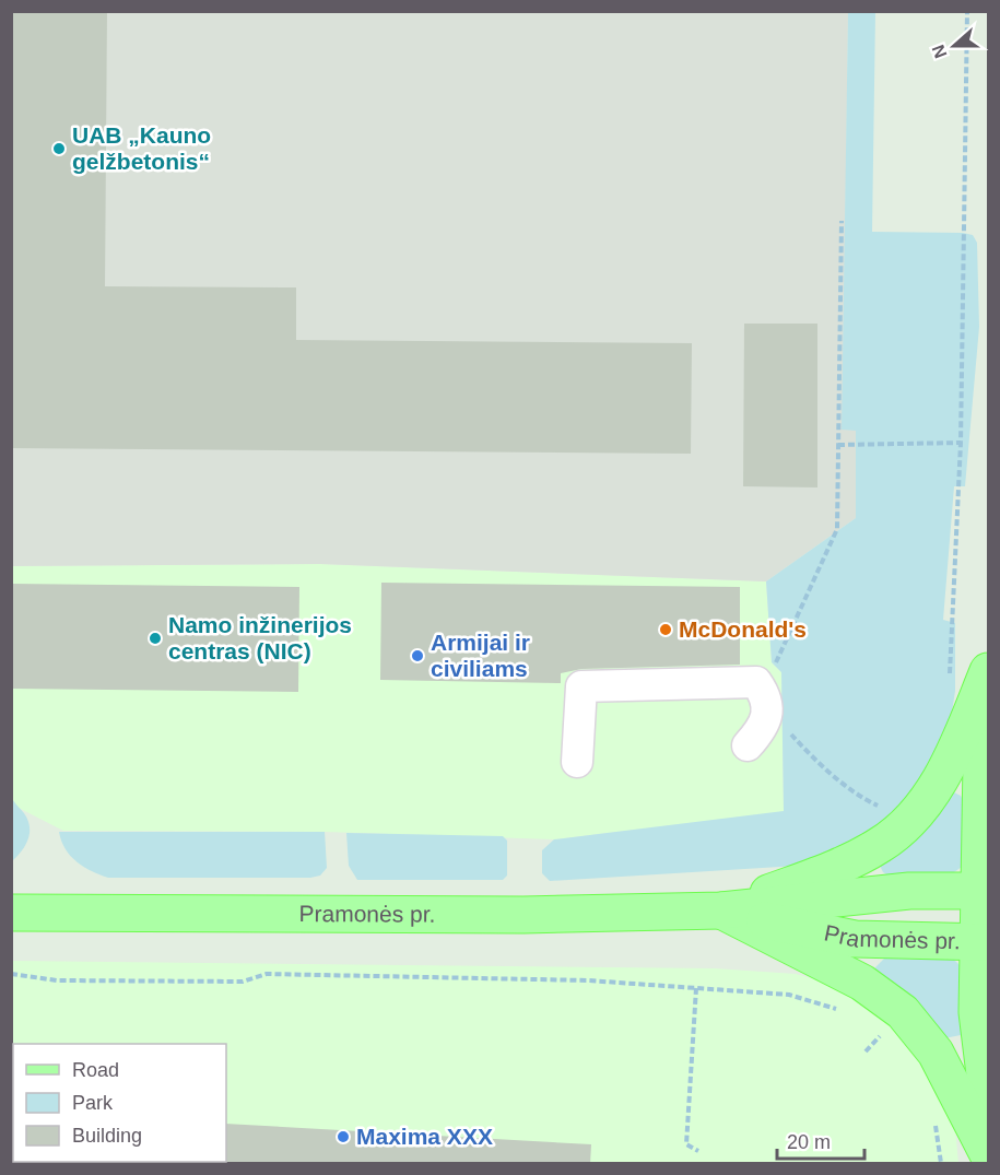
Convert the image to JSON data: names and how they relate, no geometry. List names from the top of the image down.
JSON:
{
  "streets": {
    "main road": ["Pramonės pr."]
  },
  "places": [
    "UAB „Kauno gelžbetonis“",
    "McDonald's",
    "Namo inžinerijos centras (NIC)",
    "Armijai ir civiliams",
    "Maxima XXX"
  ],
  "legend": ["Road", "Park", "Building"],
  "scale_bar": "20 m",
  "north": "left"
}
